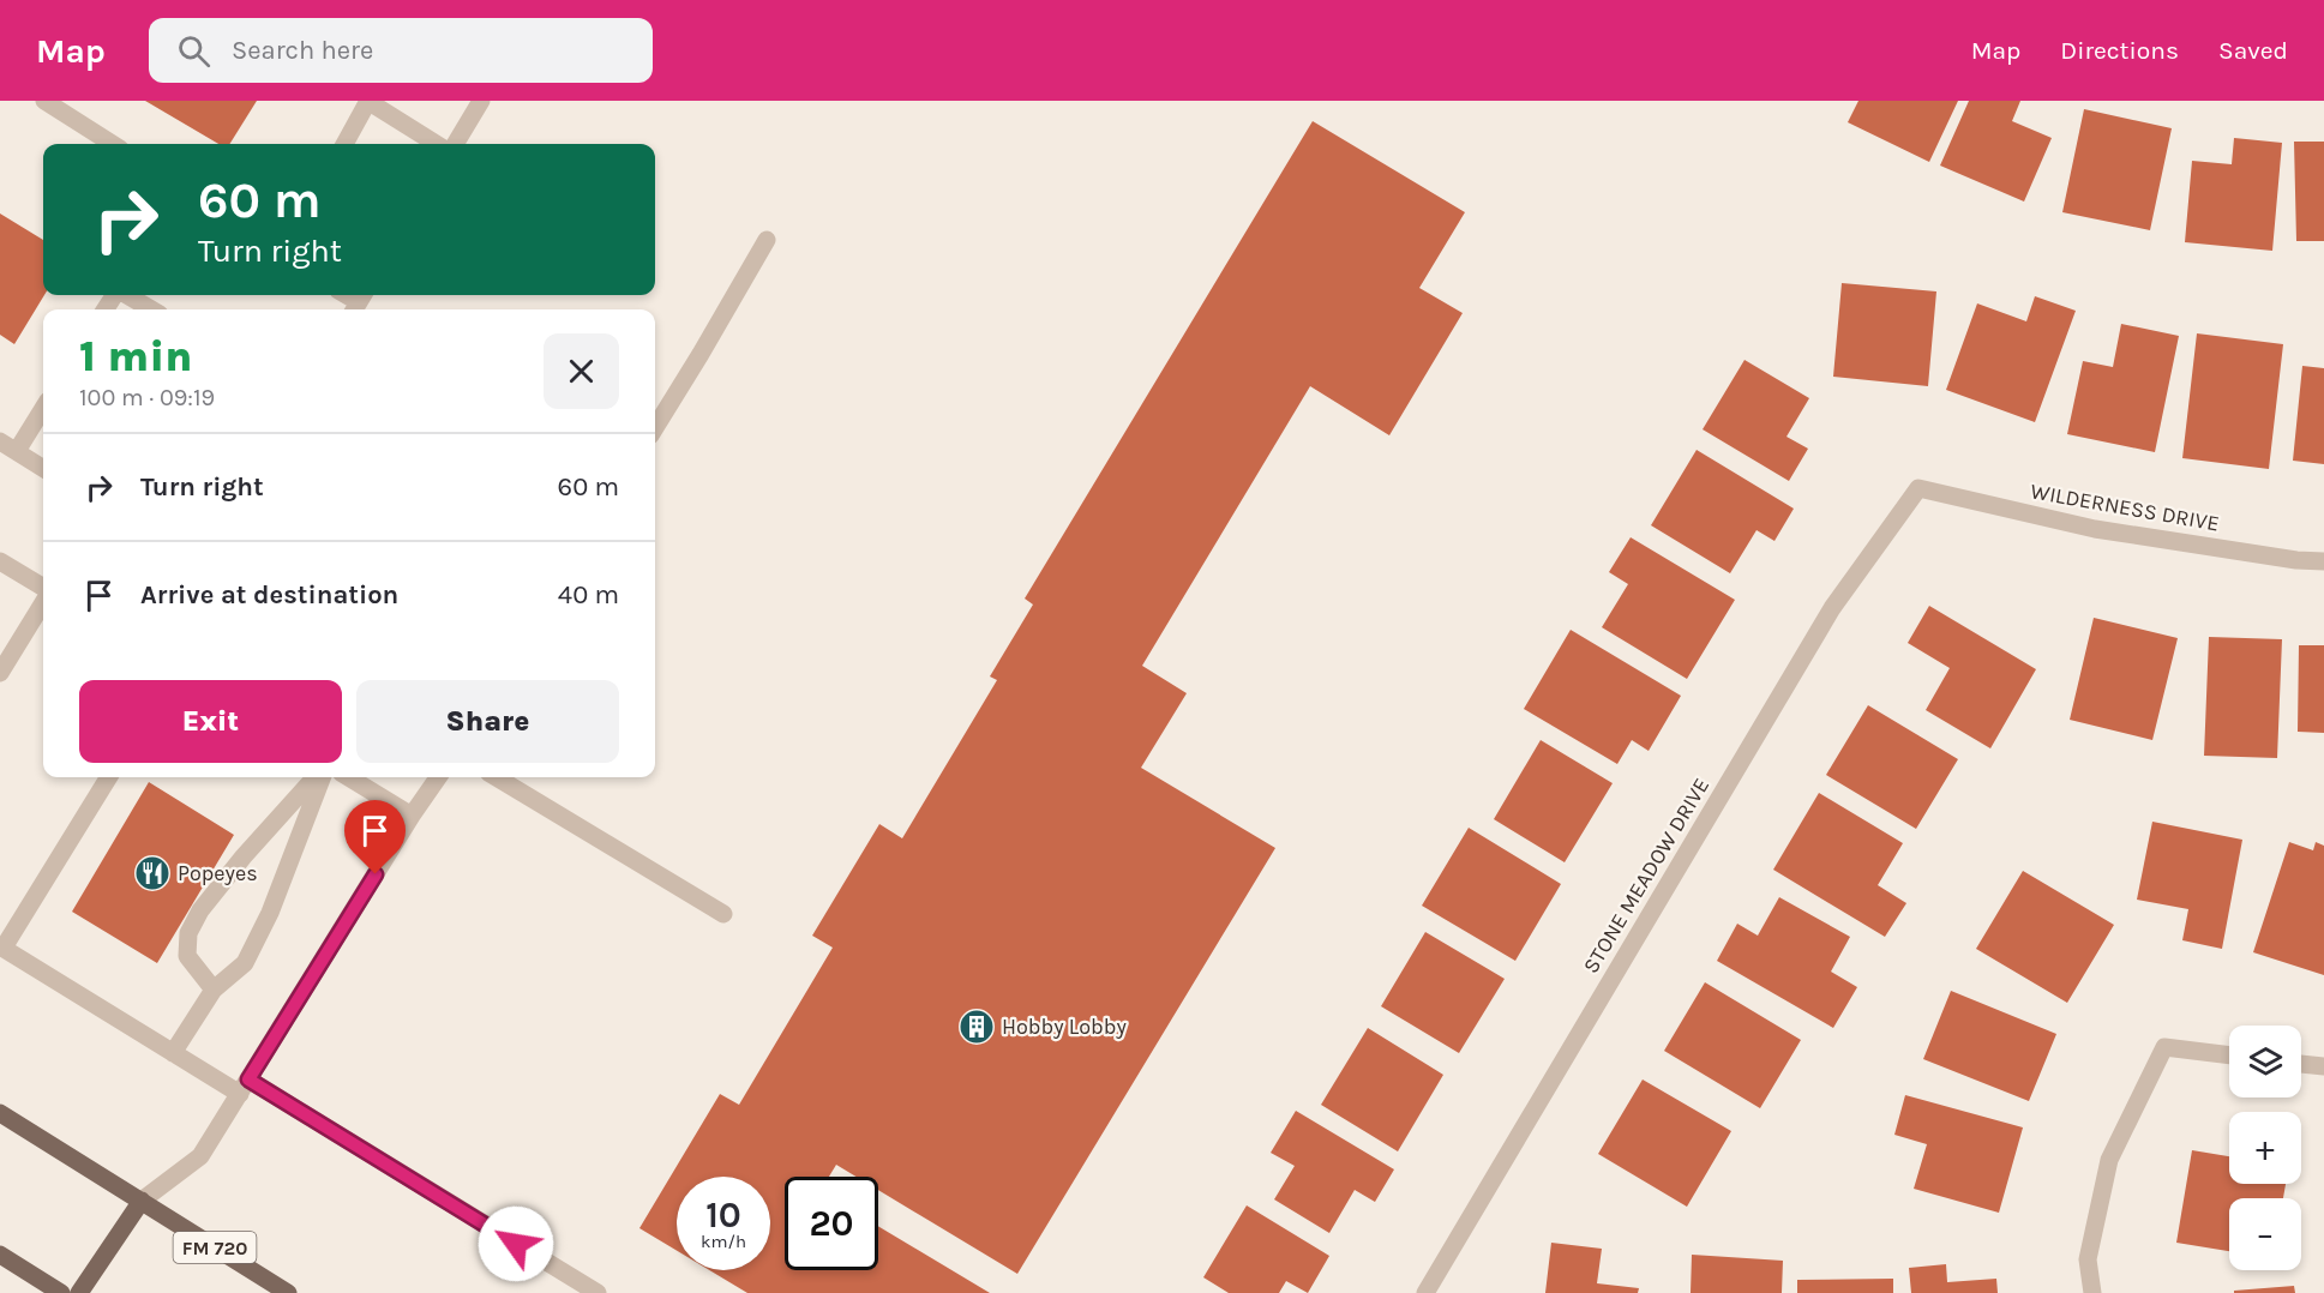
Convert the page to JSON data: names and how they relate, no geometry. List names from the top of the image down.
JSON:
{
  "streets": {
    "main road": ["FM 720"],
    "street": ["WILDERNESS DRIVE", "STONE MEADOW DRIVE"]
  },
  "crossings": [
    ["WILDERNESS DRIVE", "STONE MEADOW DRIVE"]
  ],
  "places": {
    "restaurant": ["Popeyes"],
    "building": ["Hobby Lobby"]
  },
  "page": {
    "header": "Map",
    "search": "Search here",
    "nav": ["Map", "Directions", "Saved"],
    "turn": ["60 m", "Turn right"],
    "heading": ["1 min", "100 m · 09:19"],
    "list": [
      {
        "name": "Turn right",
        "value": "60 m"
      },
      {
        "name": "Arrive at destination",
        "value": "40 m"
      }
    ],
    "buttons": ["Exit", "Share"],
    "map_buttons": ["+", "−"],
    "speed": "10 km/h",
    "limit": "20"
  }
}
